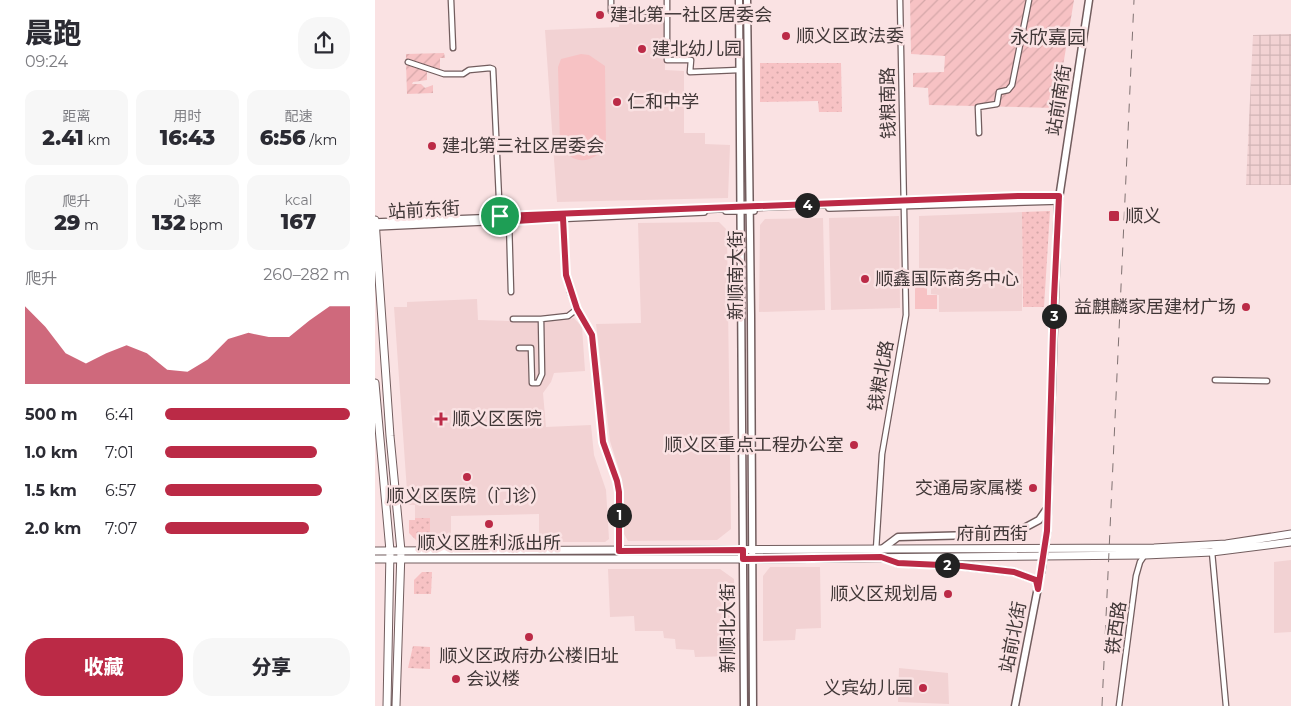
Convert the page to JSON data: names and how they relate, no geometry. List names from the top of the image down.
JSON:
{
  "streets": {
    "main road": [
      "站前南街",
      "新顺南大街",
      "府前西街",
      "新顺北大街",
      "站前北街"
    ],
    "street": [
      "钱粮南路",
      "站前东街",
      "钱粮北路",
      "铁西路"
    ]
  },
  "crossings": [
    ["钱粮南路", "钱粮北路"],
    ["站前东街", "新顺南大街"],
    ["新顺南大街", "府前西街"],
    ["新顺南大街", "新顺北大街"],
    ["钱粮北路", "府前西街"],
    ["府前西街", "新顺北大街"],
    ["府前西街", "铁西路"]
  ],
  "districts": ["永欣嘉园"],
  "places": {
    "other": [
      "建北第一社区居委会",
      "顺义区政法委",
      "建北幼儿园",
      "仁和中学",
      "建北第三社区居委会",
      "顺鑫国际商务中心",
      "益麒麟家居建材广场",
      "顺义区重点工程办公室",
      "顺义区医院（门诊）",
      "交通局家属楼",
      "顺义区胜利派出所",
      "顺义区规划局",
      "顺义区政府办公楼旧址",
      "会议楼",
      "义宾幼儿园"
    ],
    "transit": ["顺义"],
    "health": ["顺义区医院"]
  },
  "page": {
    "heading": ["晨跑", "09:24"],
    "stats": [
      ["距离", "2.41 km"],
      ["用时", "16:43"],
      ["配速", "6:56 /km"],
      ["爬升", "29 m"],
      ["心率", "132 bpm"],
      ["kcal", "167"]
    ],
    "pins": [
      "4",
      "3",
      "1",
      "2"
    ],
    "chart": ["爬升", "260–282 m"],
    "list": [
      {
        "name": "500 m",
        "note": "6:41"
      },
      {
        "name": "1.0 km",
        "note": "7:01"
      },
      {
        "name": "1.5 km",
        "note": "6:57"
      },
      {
        "name": "2.0 km",
        "note": "7:07"
      }
    ],
    "buttons": ["收藏", "分享"]
  }
}
